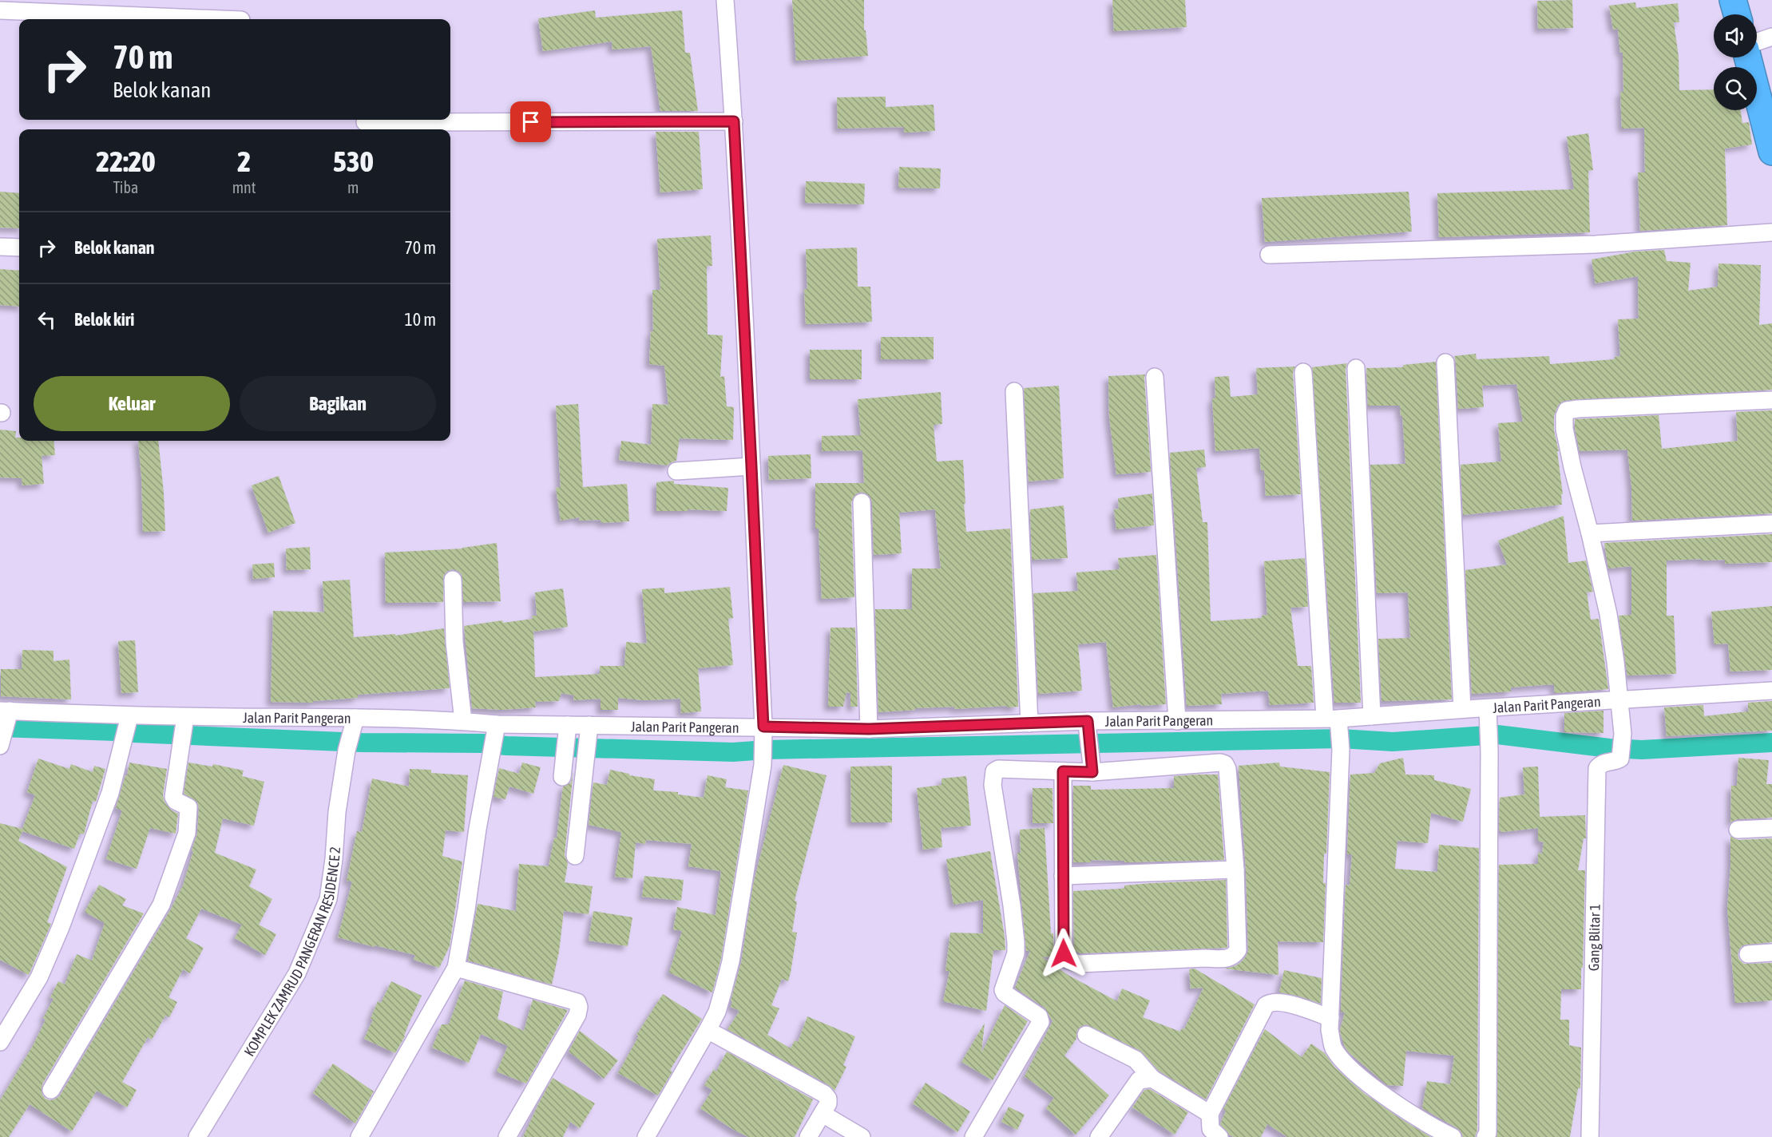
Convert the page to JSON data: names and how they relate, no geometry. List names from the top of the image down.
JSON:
{
  "streets": {
    "street": ["Jalan Parit Pangeran", "Gang Blitar 1", "KOMPLEK ZAMRUD PANGERAN RESIDENCE 2"]
  },
  "crossings": [
    ["Jalan Parit Pangeran", "Gang Blitar 1"],
    ["Jalan Parit Pangeran", "KOMPLEK ZAMRUD PANGERAN RESIDENCE 2"]
  ],
  "page": {
    "turn": ["70 m", "Belok kanan"],
    "eta": [
      "22:20",
      "Tiba",
      "2",
      "mnt",
      "530",
      "m"
    ],
    "list": [
      {
        "name": "Belok kanan",
        "value": "70 m"
      },
      {
        "name": "Belok kiri",
        "value": "10 m"
      }
    ],
    "buttons": ["Keluar", "Bagikan"]
  }
}
